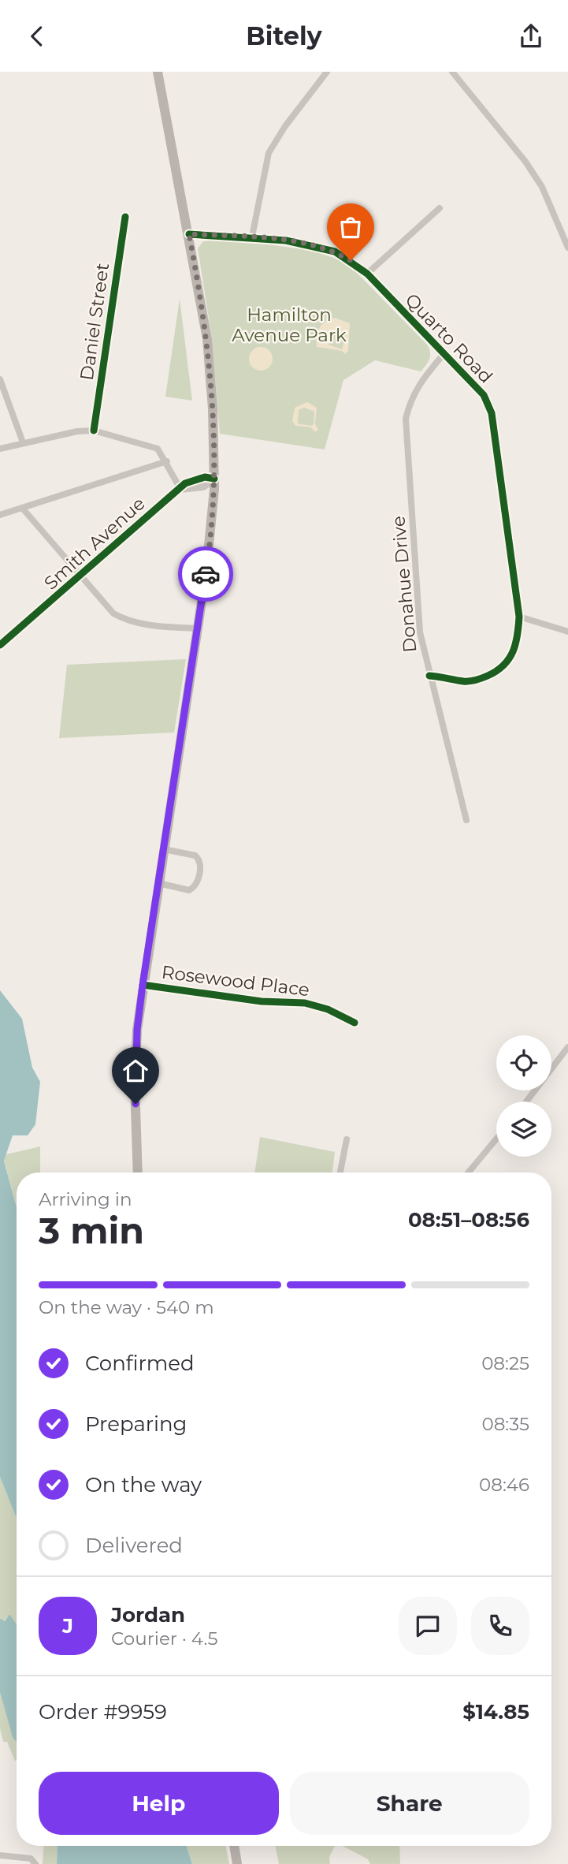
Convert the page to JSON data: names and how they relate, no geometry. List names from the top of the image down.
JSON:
{
  "streets": {
    "street": [
      "Daniel Street",
      "Quarto Road",
      "Smith Avenue",
      "Donahue Drive",
      "Rosewood Place"
    ]
  },
  "crossings": [
    ["Quarto Road", "Donahue Drive"]
  ],
  "parks": ["Hamilton Avenue Park"],
  "page": {
    "header": "Bitely",
    "heading": ["3 min", "Arriving in", "08:51–08:56"],
    "panel": [
      "Jordan",
      "Courier · 4.5",
      "Order #9959",
      "$14.85"
    ],
    "bar": "On the way · 540 m",
    "list": [
      ["Confirmed", "08:25"],
      ["Preparing", "08:35"],
      ["On the way", "08:46"],
      "Delivered"
    ],
    "round": "J",
    "buttons": ["Help", "Share"]
  }
}
